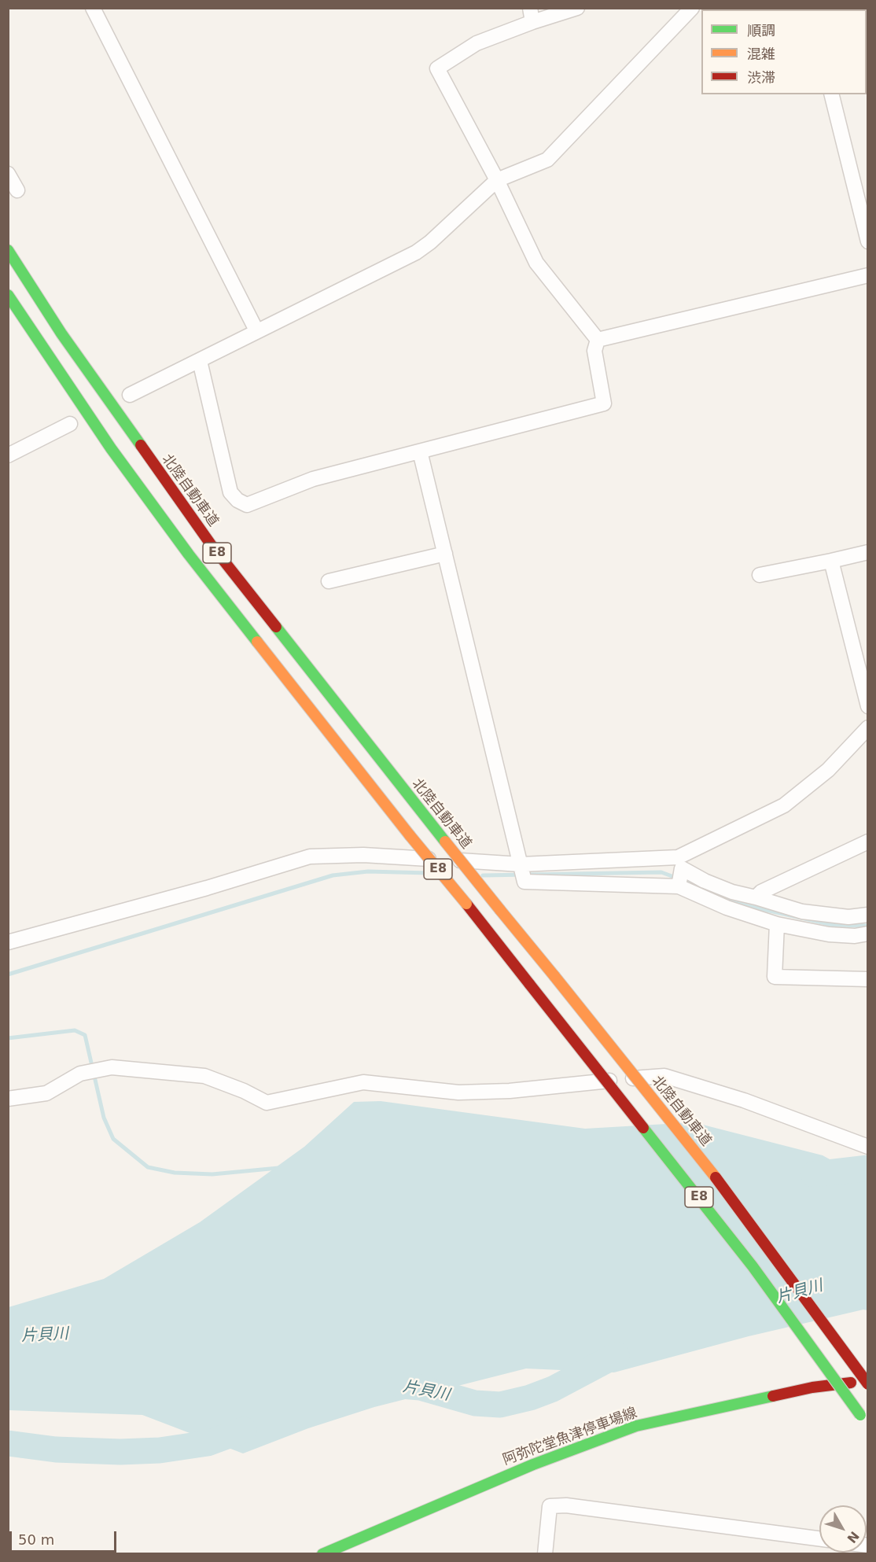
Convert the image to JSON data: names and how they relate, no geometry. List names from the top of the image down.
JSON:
{
  "streets": {
    "main road": ["北陸自動車道", "E8", "阿弥陀堂魚津停車場線"]
  },
  "water": ["片貝川"],
  "legend": ["順調", "混雑", "渋滞"],
  "scale_bar": "50 m",
  "north": "bottom right"
}
